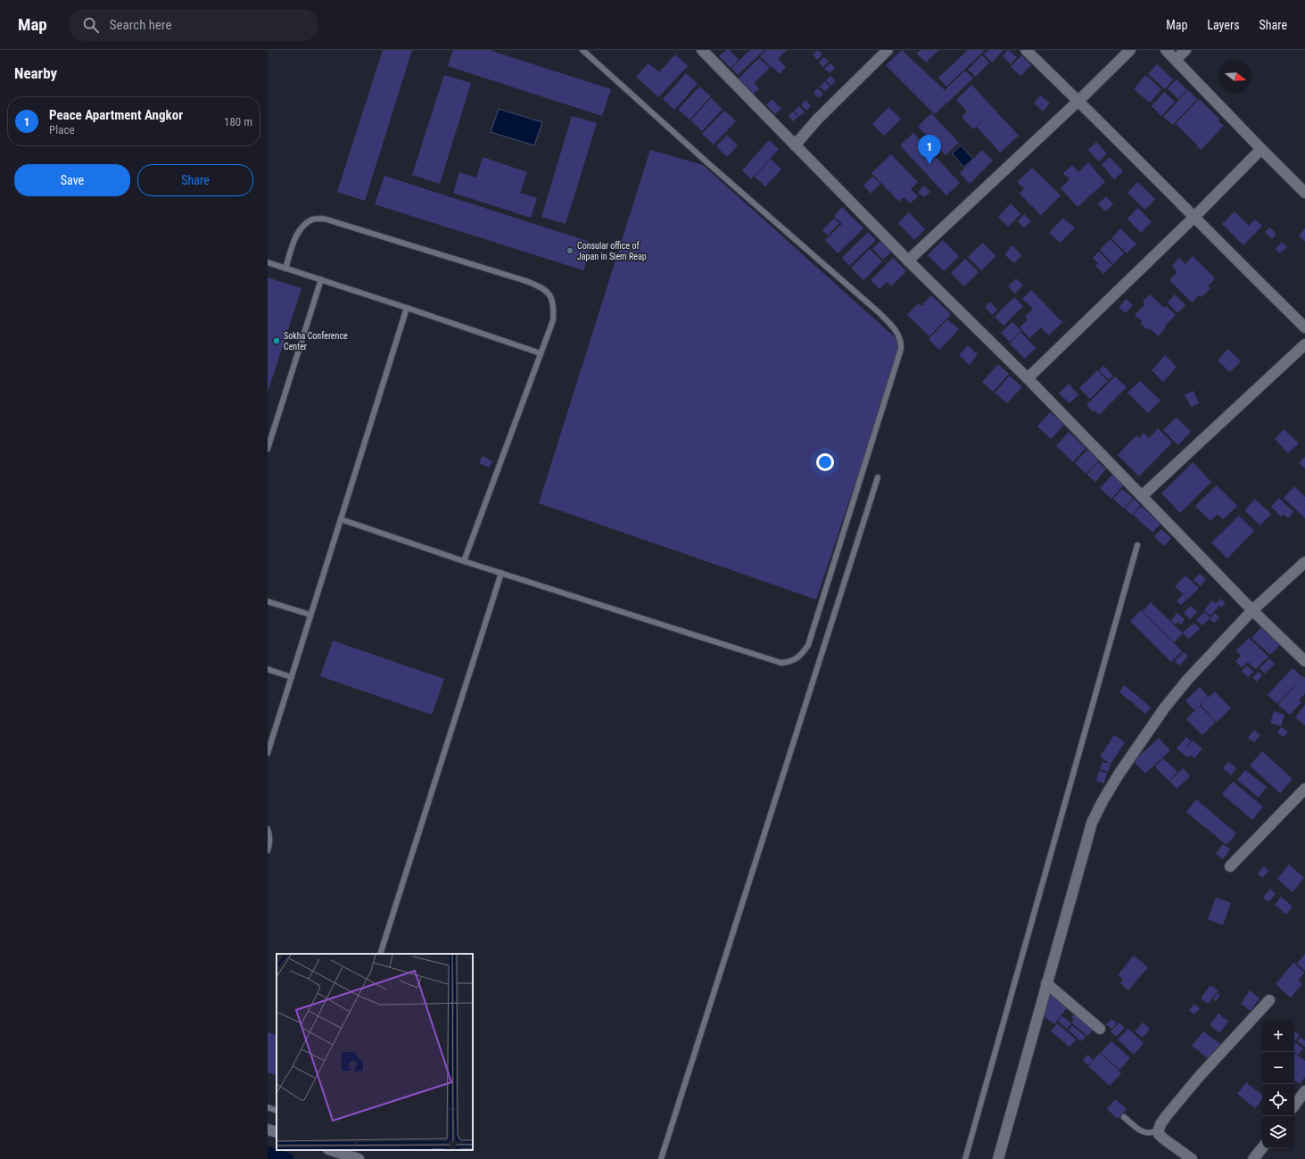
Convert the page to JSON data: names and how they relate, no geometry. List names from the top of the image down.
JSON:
{
  "places": ["Consular office of Japan in Siem Reap", "Sokha Conference Center"],
  "north": "right",
  "page": {
    "header": "Map",
    "search": "Search here",
    "nav": ["Map", "Layers", "Share"],
    "heading": "Nearby",
    "list": [
      {
        "mark": "1",
        "name": "Peace Apartment Angkor",
        "note": "Place",
        "value": "180 m"
      }
    ],
    "pins": "1",
    "buttons": ["Save", "Share"],
    "map_buttons": ["+", "−"]
  }
}
